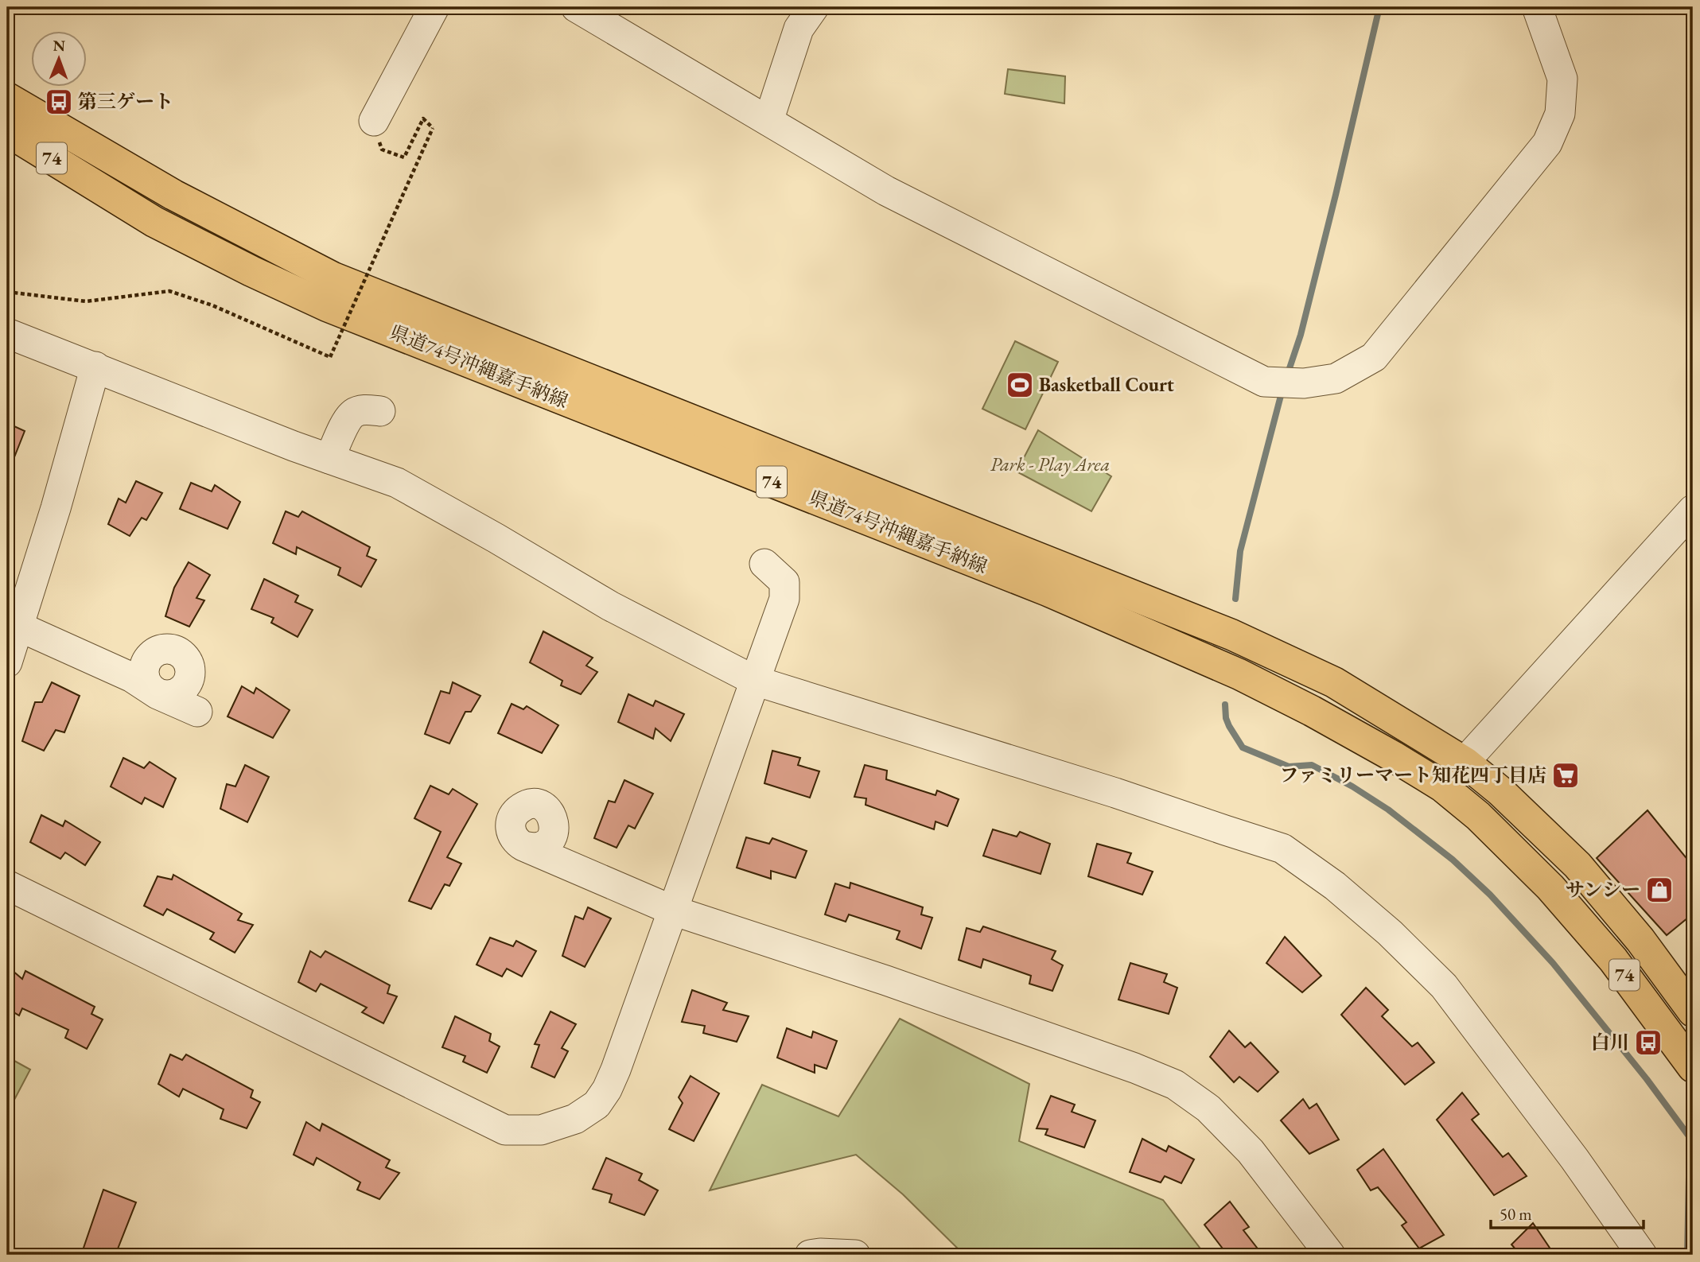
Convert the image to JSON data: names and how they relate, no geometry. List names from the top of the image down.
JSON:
{
  "streets": {
    "main road": ["74", "県道74号沖縄嘉手納線"]
  },
  "parks": ["Park - Play Area"],
  "places": {
    "bus stop": ["第三ゲート", "白川"],
    "sports": ["Basketball Court"],
    "supermarket": ["ファミリーマート知花四丁目店"],
    "shop": ["サンシー"]
  },
  "scale_bar": "50 m",
  "north": "top"
}
